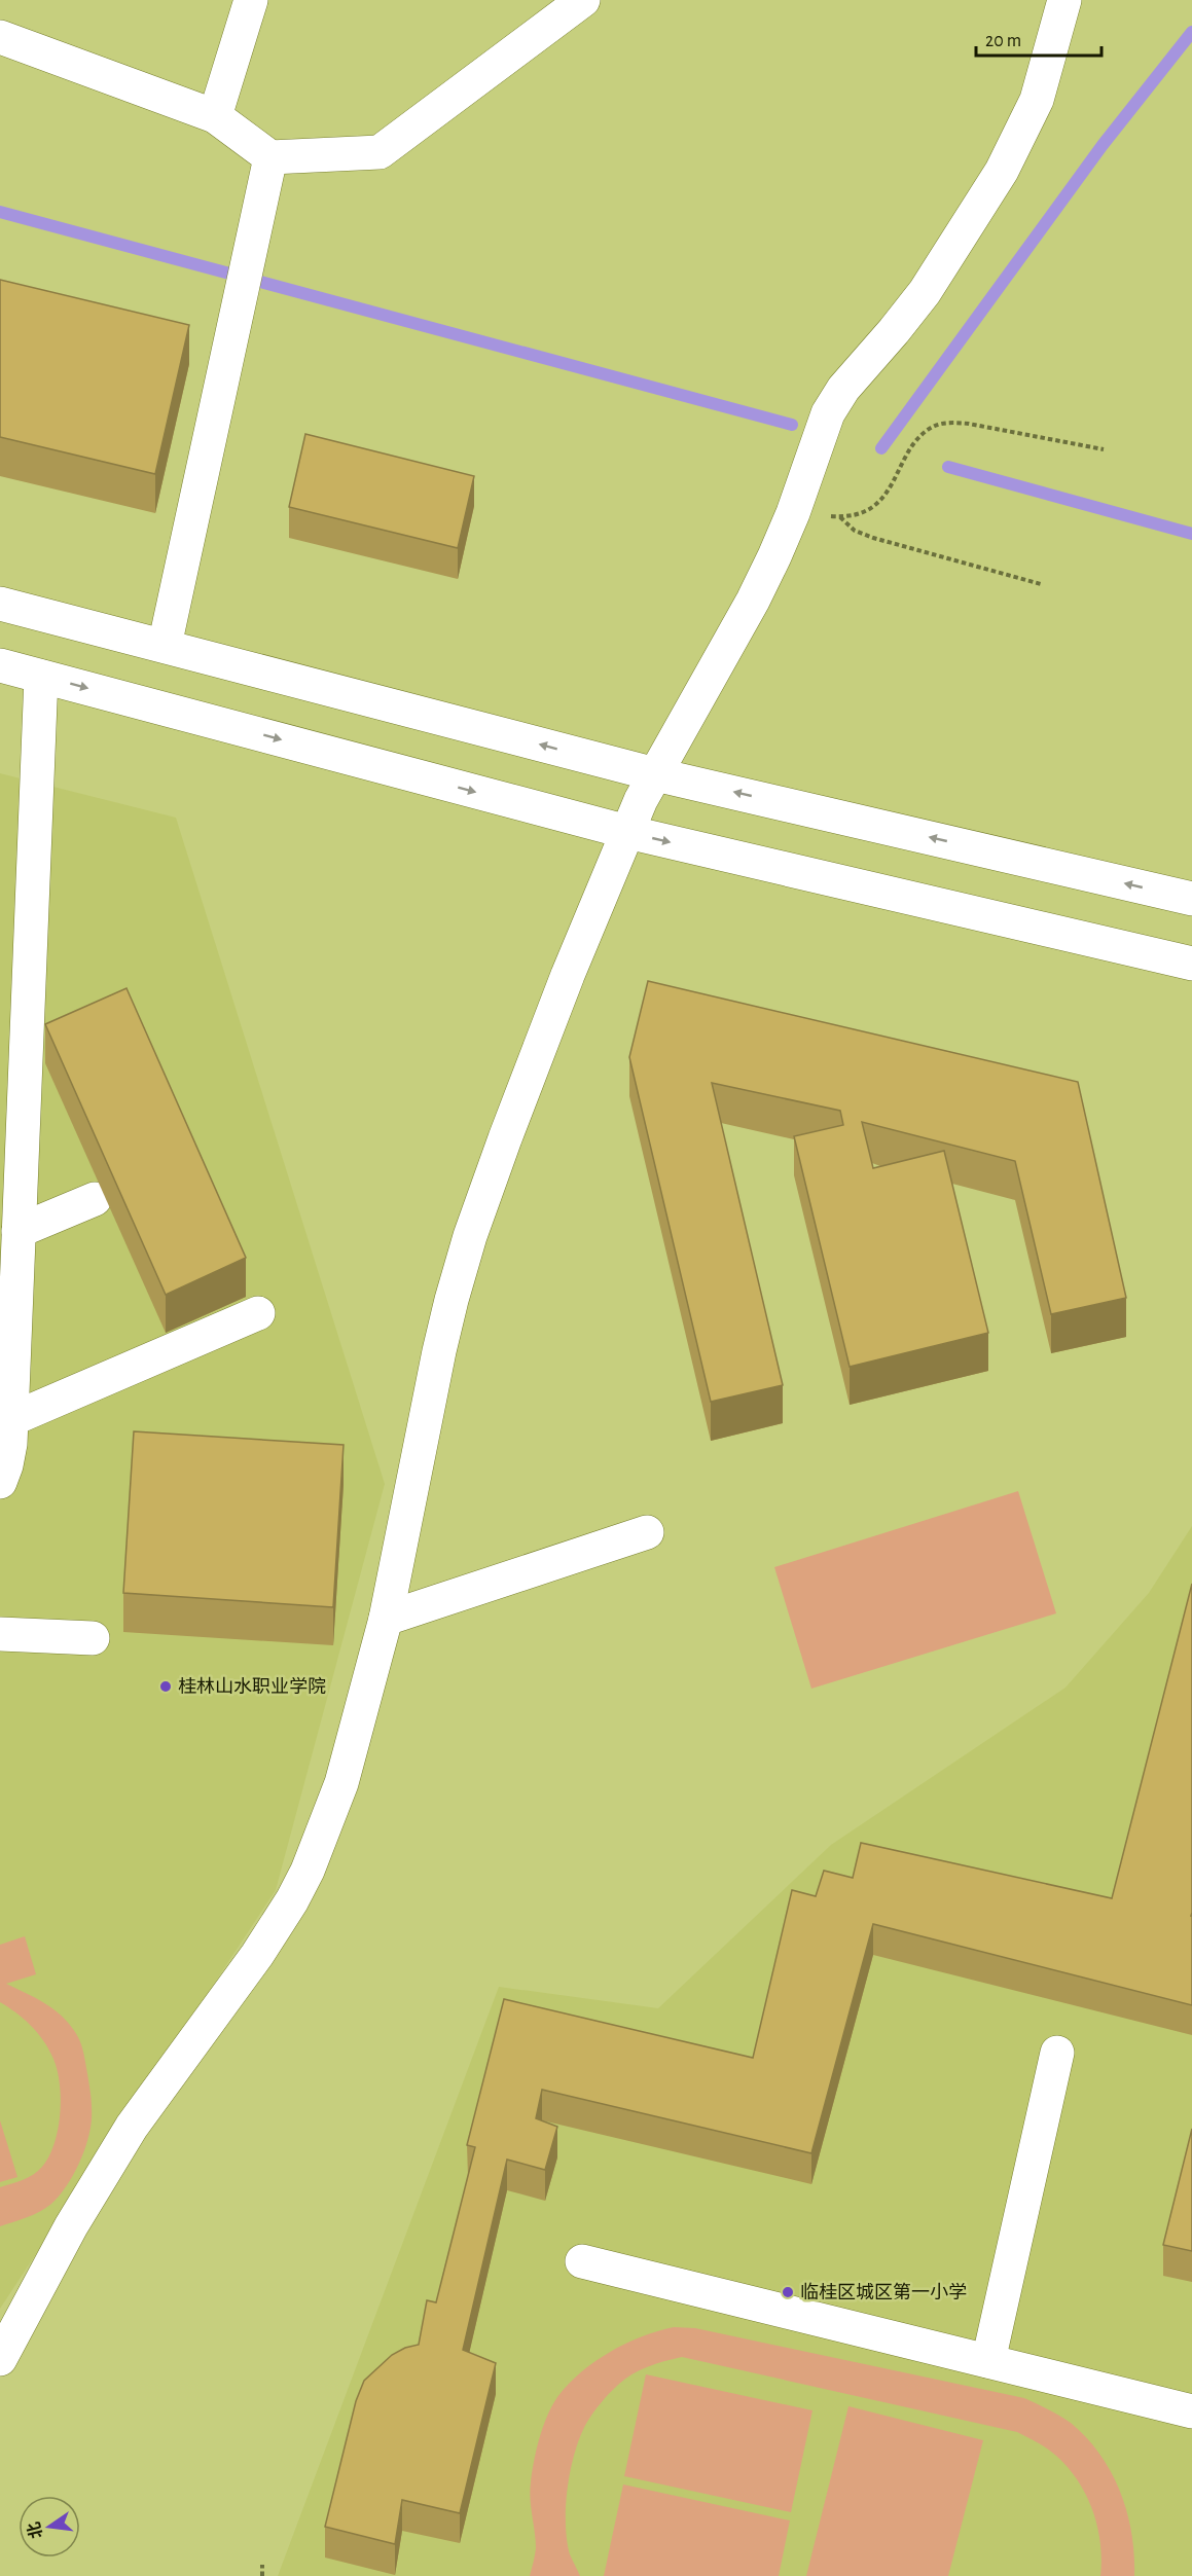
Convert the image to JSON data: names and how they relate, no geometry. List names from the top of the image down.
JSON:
{
  "places": ["桂林山水职业学院", "临桂区城区第一小学"],
  "scale_bar": "20 m",
  "north": "left"
}
